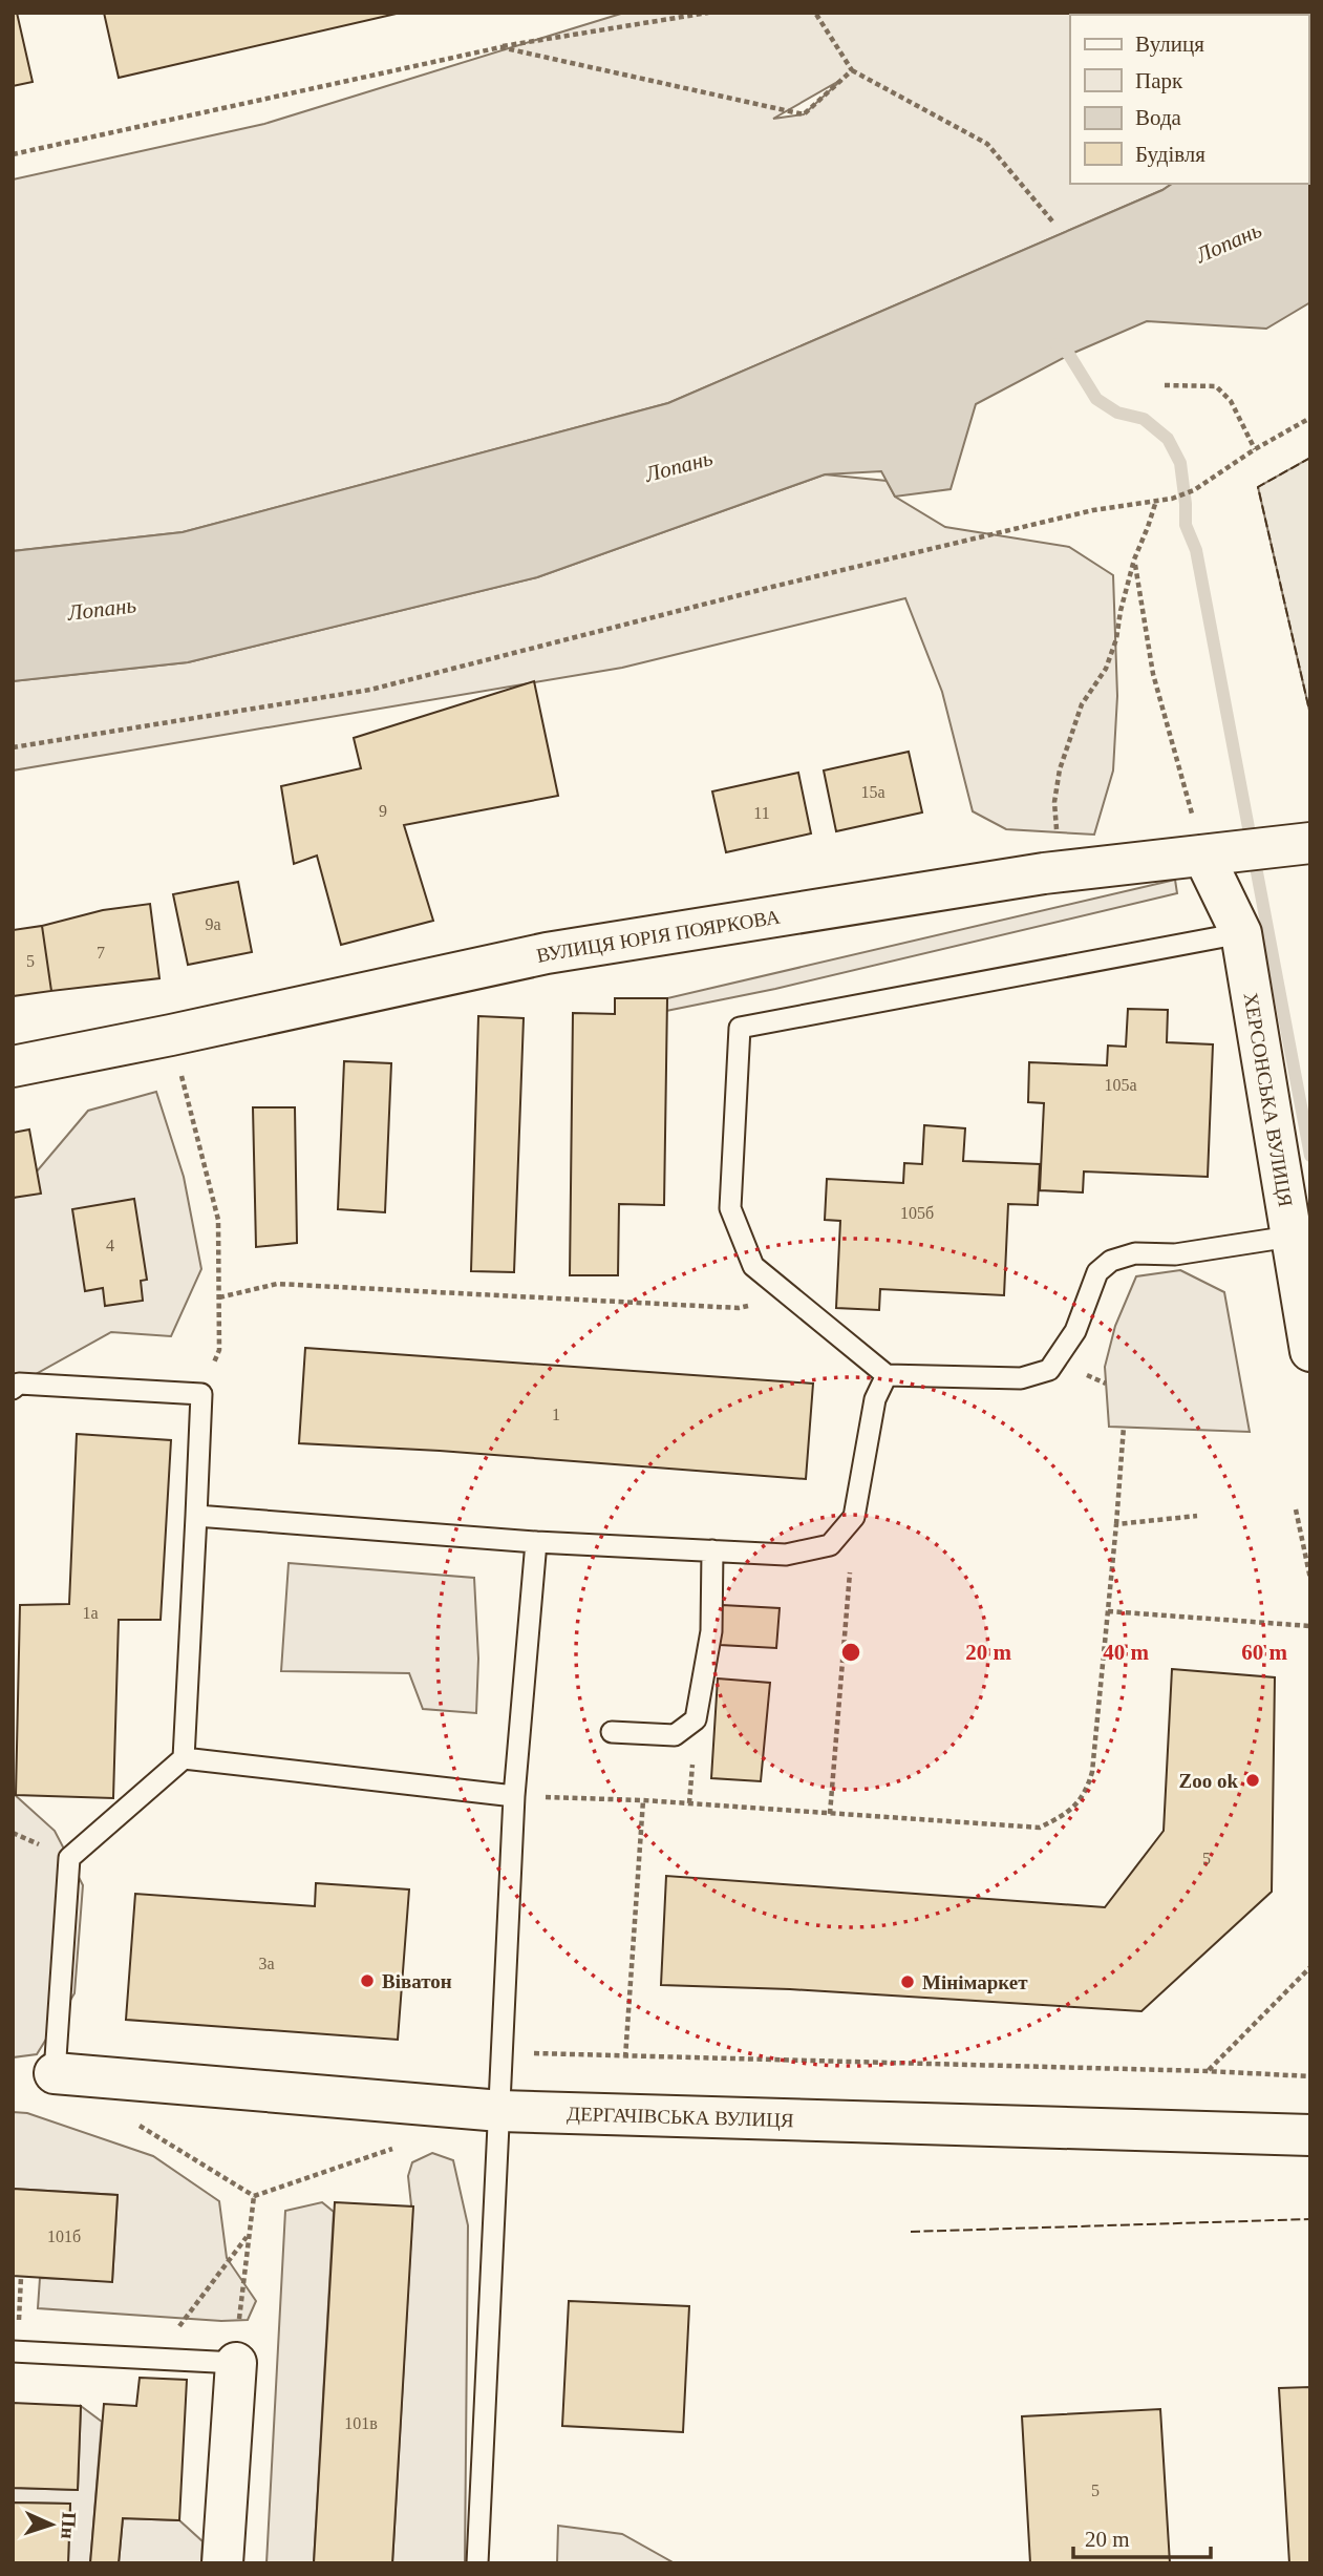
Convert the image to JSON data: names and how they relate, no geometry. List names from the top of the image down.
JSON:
{
  "streets": {
    "street": ["ВУЛИЦЯ ЮРІЯ ПОЯРКОВА", "ХЕРСОНСЬКА ВУЛИЦЯ", "ДЕРГАЧІВСЬКА ВУЛИЦЯ"]
  },
  "crossings": [
    ["ВУЛИЦЯ ЮРІЯ ПОЯРКОВА", "ХЕРСОНСЬКА ВУЛИЦЯ"]
  ],
  "water": ["Лопань"],
  "places": ["Zoo ok", "Віватон", "Мінімаркет"],
  "house_numbers": [
    "15а",
    "9",
    "11",
    "9а",
    "7",
    "5",
    "105а",
    "105б",
    "4",
    "1",
    "1а",
    "5",
    "3а",
    "101б",
    "101в",
    "5"
  ],
  "legend": [
    "Вулиця",
    "Парк",
    "Вода",
    "Будівля"
  ],
  "scale_bar": "20 m",
  "north": "right",
  "rings": ["20 m", "40 m", "60 m"]
}
